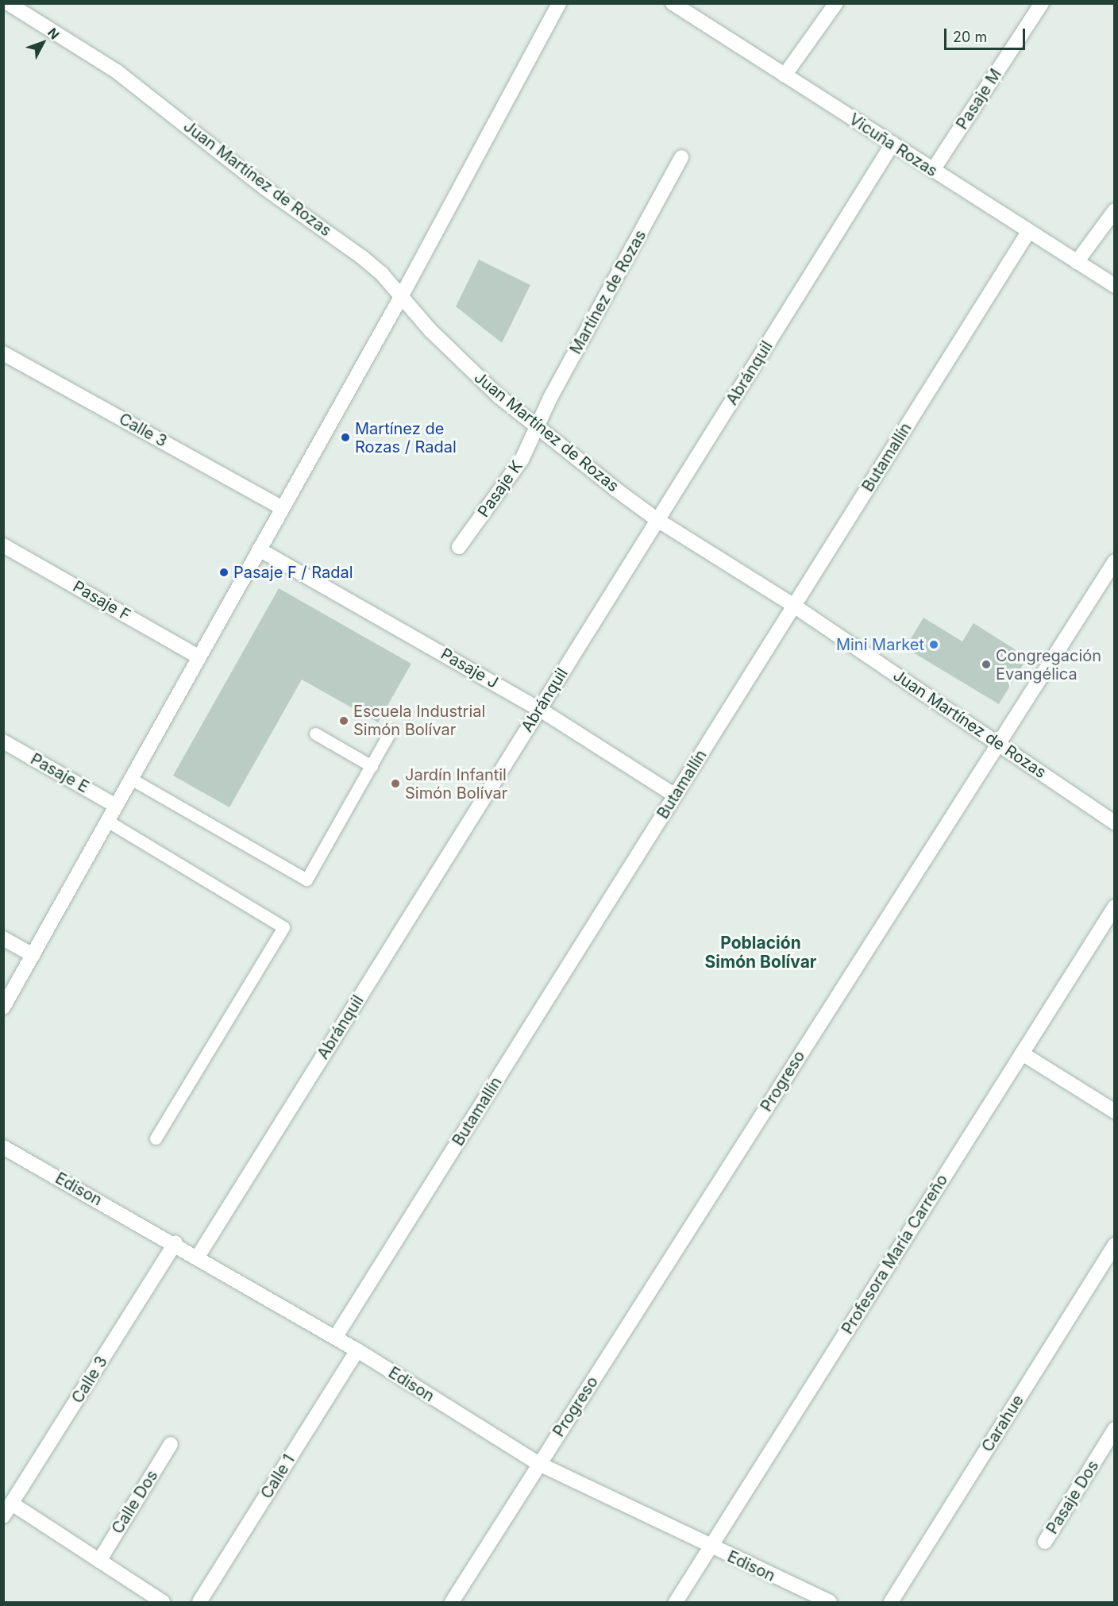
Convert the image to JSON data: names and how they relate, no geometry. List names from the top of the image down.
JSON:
{
  "streets": {
    "street": [
      "Pasaje M",
      "Vicuña Rozas",
      "Juan Martínez de Rozas",
      "Martínez de Rozas",
      "Abránquil",
      "Calle 3",
      "Butamallín",
      "Pasaje K",
      "Pasaje F",
      "Pasaje J",
      "Pasaje E",
      "Progreso",
      "Edison",
      "Profesora María Carreño",
      "Carahue",
      "Calle 1",
      "Pasaje Dos",
      "Calle Dos"
    ]
  },
  "crossings": [
    ["Pasaje M", "Vicuña Rozas"],
    ["Vicuña Rozas", "Abránquil"],
    ["Vicuña Rozas", "Butamallín"],
    ["Juan Martínez de Rozas", "Martínez de Rozas"],
    ["Juan Martínez de Rozas", "Abránquil"],
    ["Juan Martínez de Rozas", "Butamallín"],
    ["Juan Martínez de Rozas", "Pasaje K"],
    ["Juan Martínez de Rozas", "Progreso"],
    ["Martínez de Rozas", "Pasaje K"],
    ["Abránquil", "Pasaje J"],
    ["Abránquil", "Edison"],
    ["Calle 3", "Edison"],
    ["Butamallín", "Pasaje J"],
    ["Butamallín", "Edison"],
    ["Progreso", "Edison"],
    ["Edison", "Profesora María Carreño"],
    ["Edison", "Calle 1"]
  ],
  "districts": ["Población Simón Bolívar"],
  "places": [
    "Martínez de Rozas / Radal",
    "Pasaje F / Radal",
    "Mini Market",
    "Congregación Evangélica",
    "Escuela Industrial Simón Bolívar",
    "Jardín Infantil Simón Bolívar"
  ],
  "scale_bar": "20 m",
  "north": "top right"
}
